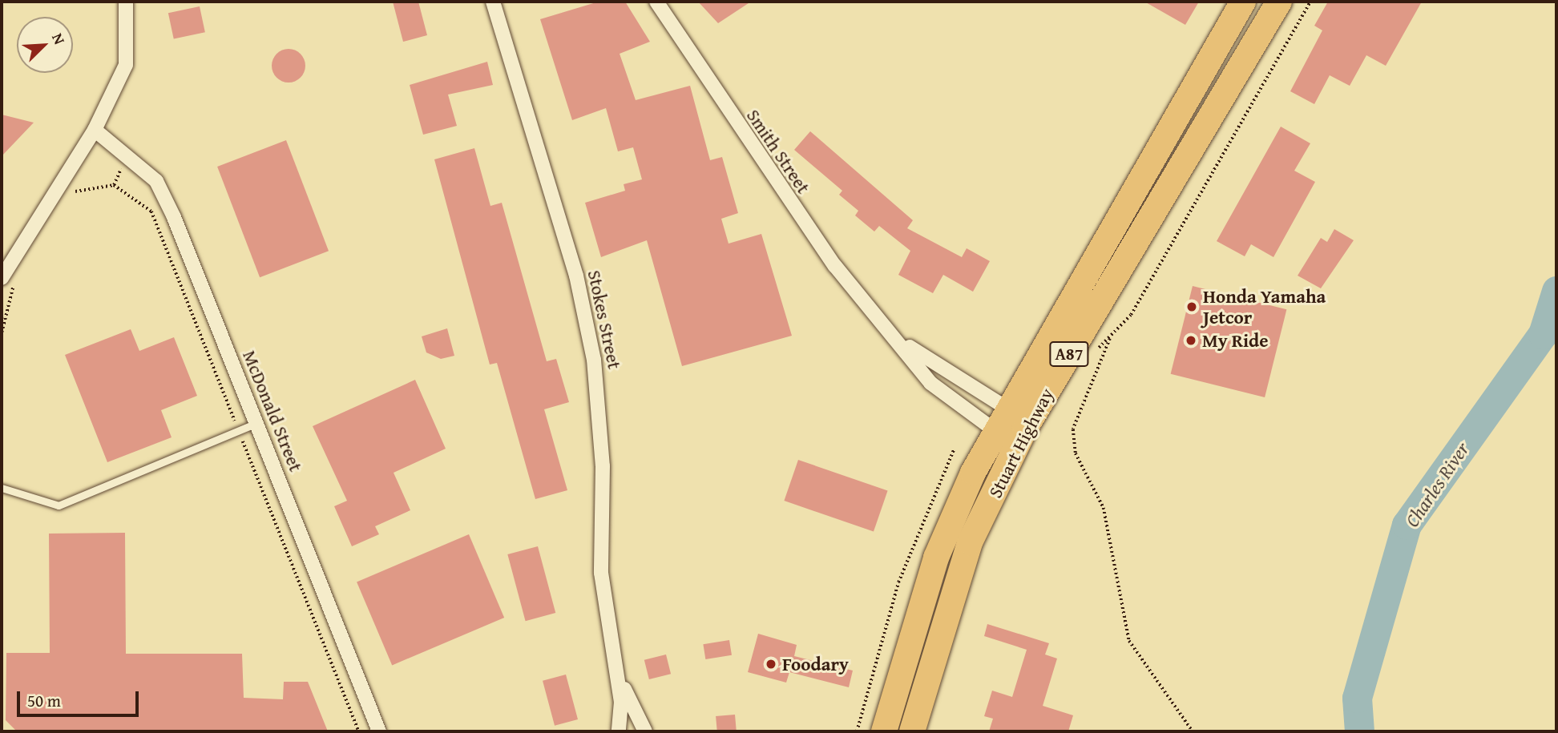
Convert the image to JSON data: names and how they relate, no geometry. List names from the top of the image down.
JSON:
{
  "streets": {
    "highway": ["A87", "Stuart Highway"],
    "street": ["Smith Street", "Stokes Street", "McDonald Street"]
  },
  "crossings": [
    ["Smith Street", "Stuart Highway"]
  ],
  "water": ["Charles River"],
  "places": ["Honda Yamaha Jetcor", "My Ride", "Foodary"],
  "scale_bar": "50 m",
  "north": "top right"
}
